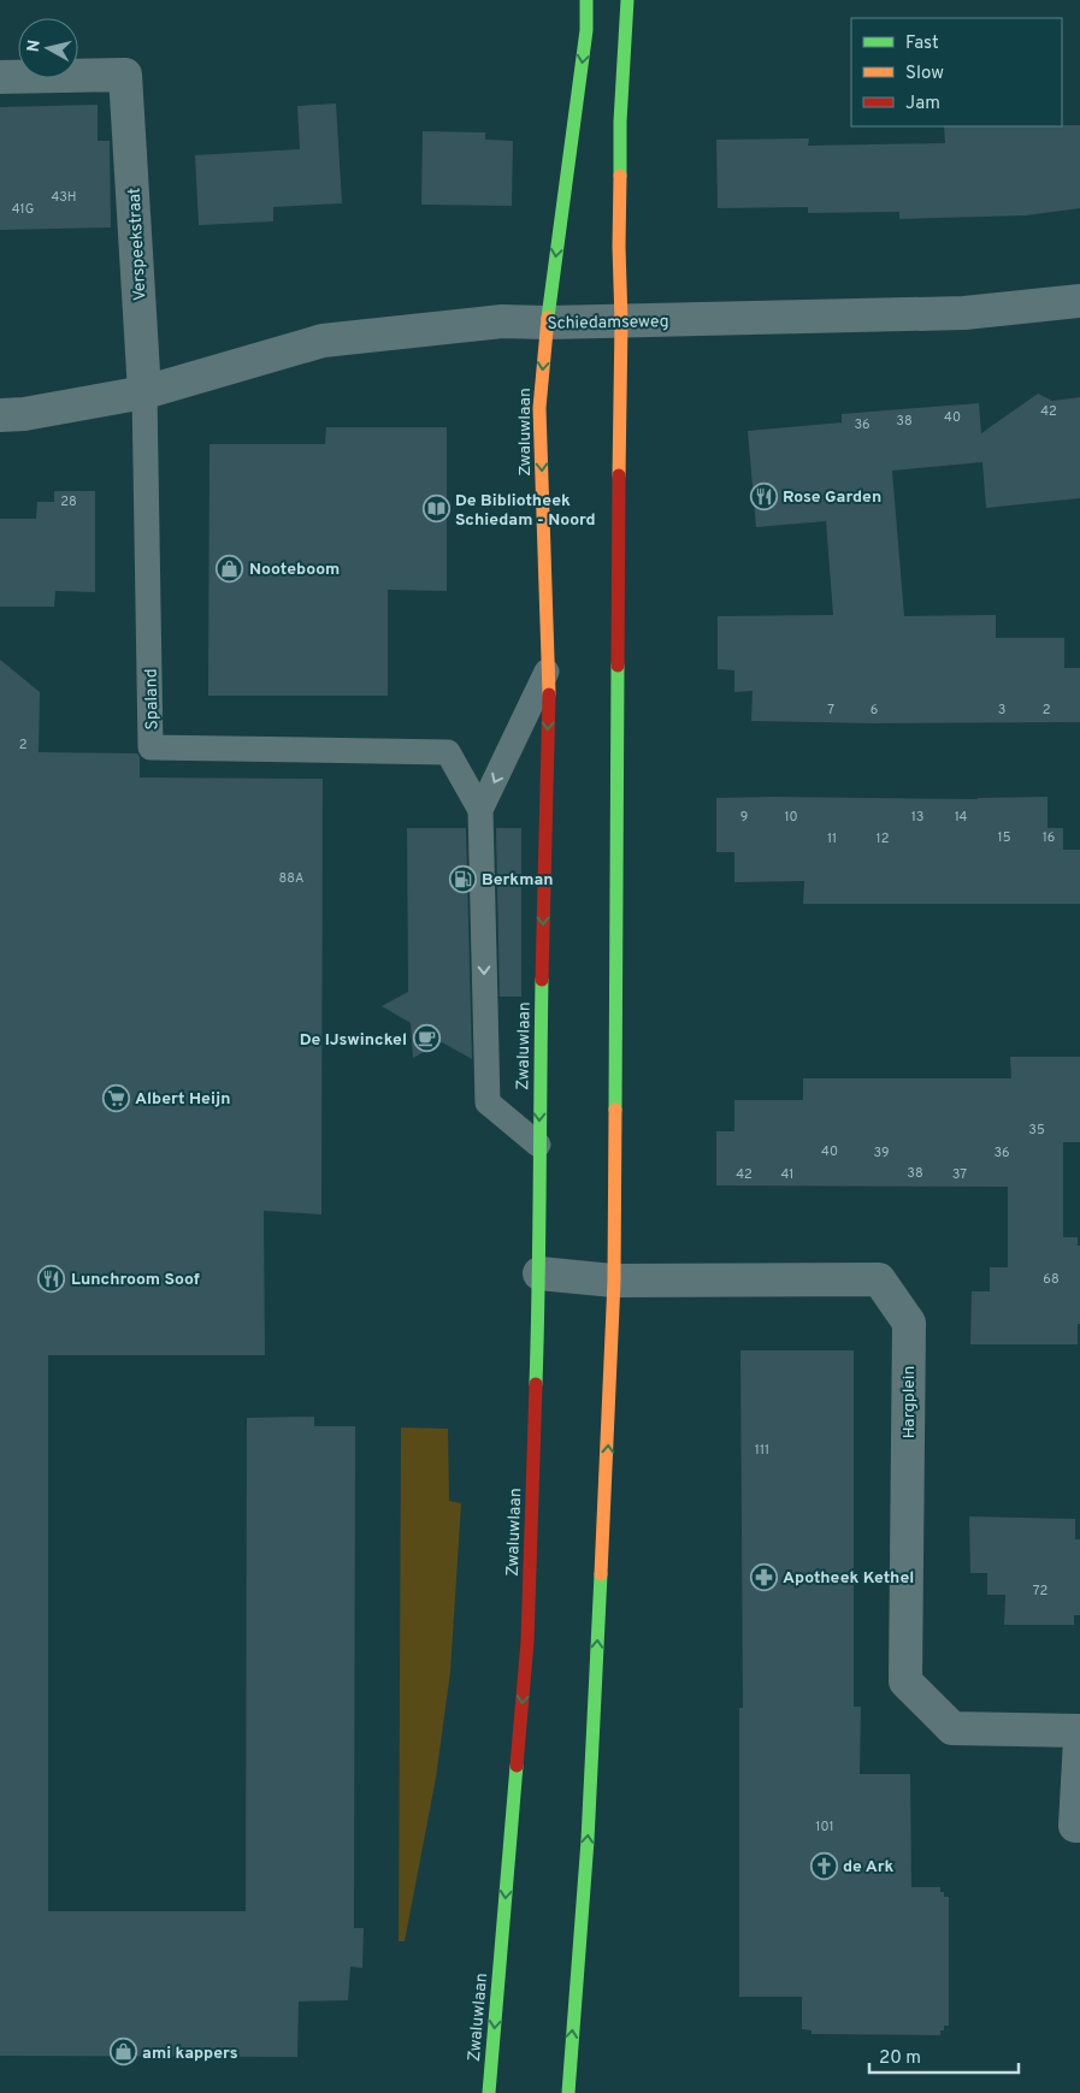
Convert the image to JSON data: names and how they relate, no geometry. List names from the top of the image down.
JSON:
{
  "streets": {
    "main road": ["Zwaluwlaan"],
    "street": ["Verspeekstraat", "Schiedamseweg", "Hargplein"],
    "lane": ["Spaland"]
  },
  "crossings": [
    ["Verspeekstraat", "Schiedamseweg"],
    ["Verspeekstraat", "Spaland"],
    ["Schiedamseweg", "Zwaluwlaan"],
    ["Schiedamseweg", "Spaland"],
    ["Zwaluwlaan", "Hargplein"]
  ],
  "places": {
    "restaurant": ["Rose Garden", "Lunchroom Soof"],
    "library": ["De Bibliotheek Schiedam - Noord"],
    "shop": ["Nooteboom", "ami kappers"],
    "fuel station": ["Berkman"],
    "cafe": ["De IJswinckel"],
    "supermarket": ["Albert Heijn"],
    "pharmacy": ["Apotheek Kethel"],
    "church": ["de Ark"]
  },
  "house_numbers": [
    "43H",
    "41G",
    "42",
    "40",
    "38",
    "36",
    "28",
    "7",
    "6",
    "3",
    "2",
    "2",
    "9",
    "10",
    "13",
    "14",
    "15",
    "16",
    "11",
    "12",
    "88A",
    "35",
    "40",
    "39",
    "36",
    "38",
    "42",
    "41",
    "37",
    "68",
    "111",
    "72",
    "101"
  ],
  "legend": ["Fast", "Slow", "Jam"],
  "scale_bar": "20 m",
  "north": "left"
}
